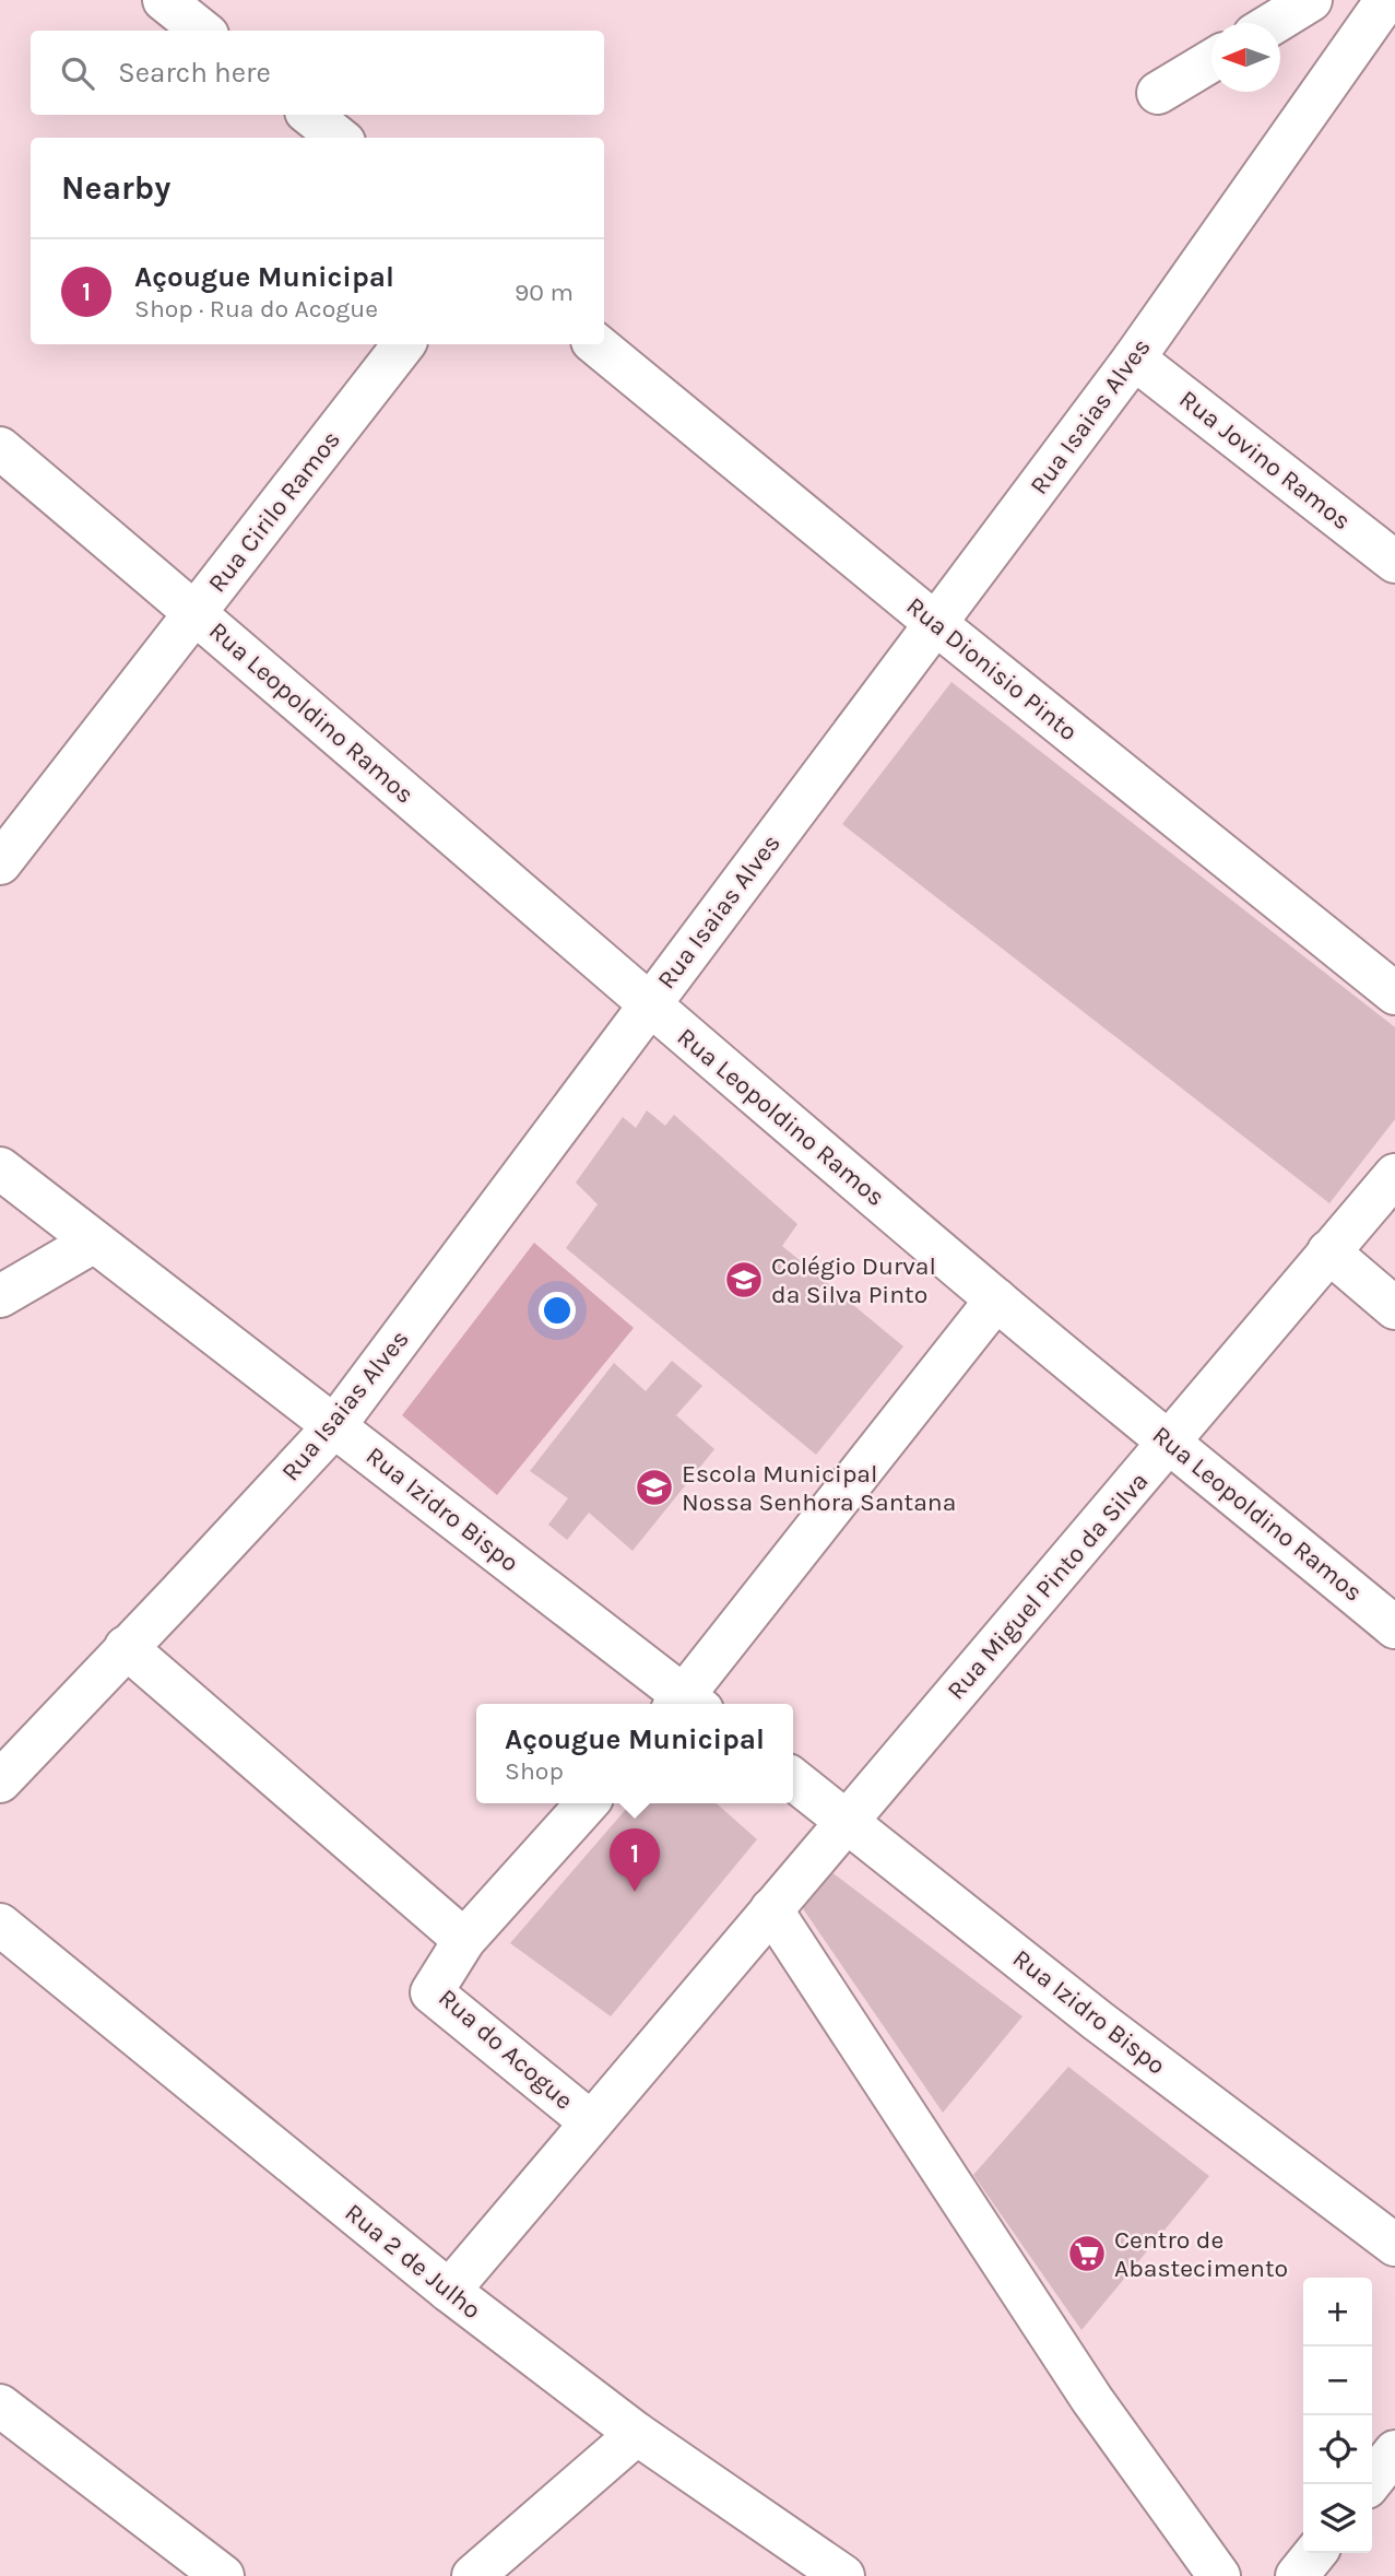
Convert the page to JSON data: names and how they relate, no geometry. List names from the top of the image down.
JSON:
{
  "streets": {
    "street": [
      "Rua Isaias Alves",
      "Rua Jovino Ramos",
      "Rua Cirilo Ramos",
      "Rua Dionisio Pinto",
      "Rua Leopoldino Ramos",
      "Rua Izidro Bispo",
      "Rua Miguel Pinto da Silva",
      "Rua do Acogue",
      "Rua 2 de Julho"
    ]
  },
  "crossings": [
    ["Rua Isaias Alves", "Rua Jovino Ramos"],
    ["Rua Isaias Alves", "Rua Dionisio Pinto"],
    ["Rua Isaias Alves", "Rua Leopoldino Ramos"],
    ["Rua Isaias Alves", "Rua Izidro Bispo"],
    ["Rua Cirilo Ramos", "Rua Leopoldino Ramos"],
    ["Rua Leopoldino Ramos", "Rua Miguel Pinto da Silva"],
    ["Rua Izidro Bispo", "Rua Miguel Pinto da Silva"],
    ["Rua Izidro Bispo", "Rua do Acogue"],
    ["Rua Miguel Pinto da Silva", "Rua do Acogue"],
    ["Rua do Acogue", "Rua 2 de Julho"]
  ],
  "places": {
    "school or university": ["Colégio Durval da Silva Pinto", "Escola Municipal Nossa Senhora Santana"],
    "supermarket": ["Centro de Abastecimento"]
  },
  "north": "left",
  "page": {
    "search": "Search here",
    "heading": "Nearby",
    "list": [
      {
        "mark": "1",
        "name": "Açougue Municipal",
        "note": "Shop · Rua do Acogue",
        "value": "90 m"
      }
    ],
    "popup": ["Açougue Municipal", "Shop"],
    "pins": "1",
    "map_buttons": ["+", "−"]
  }
}
